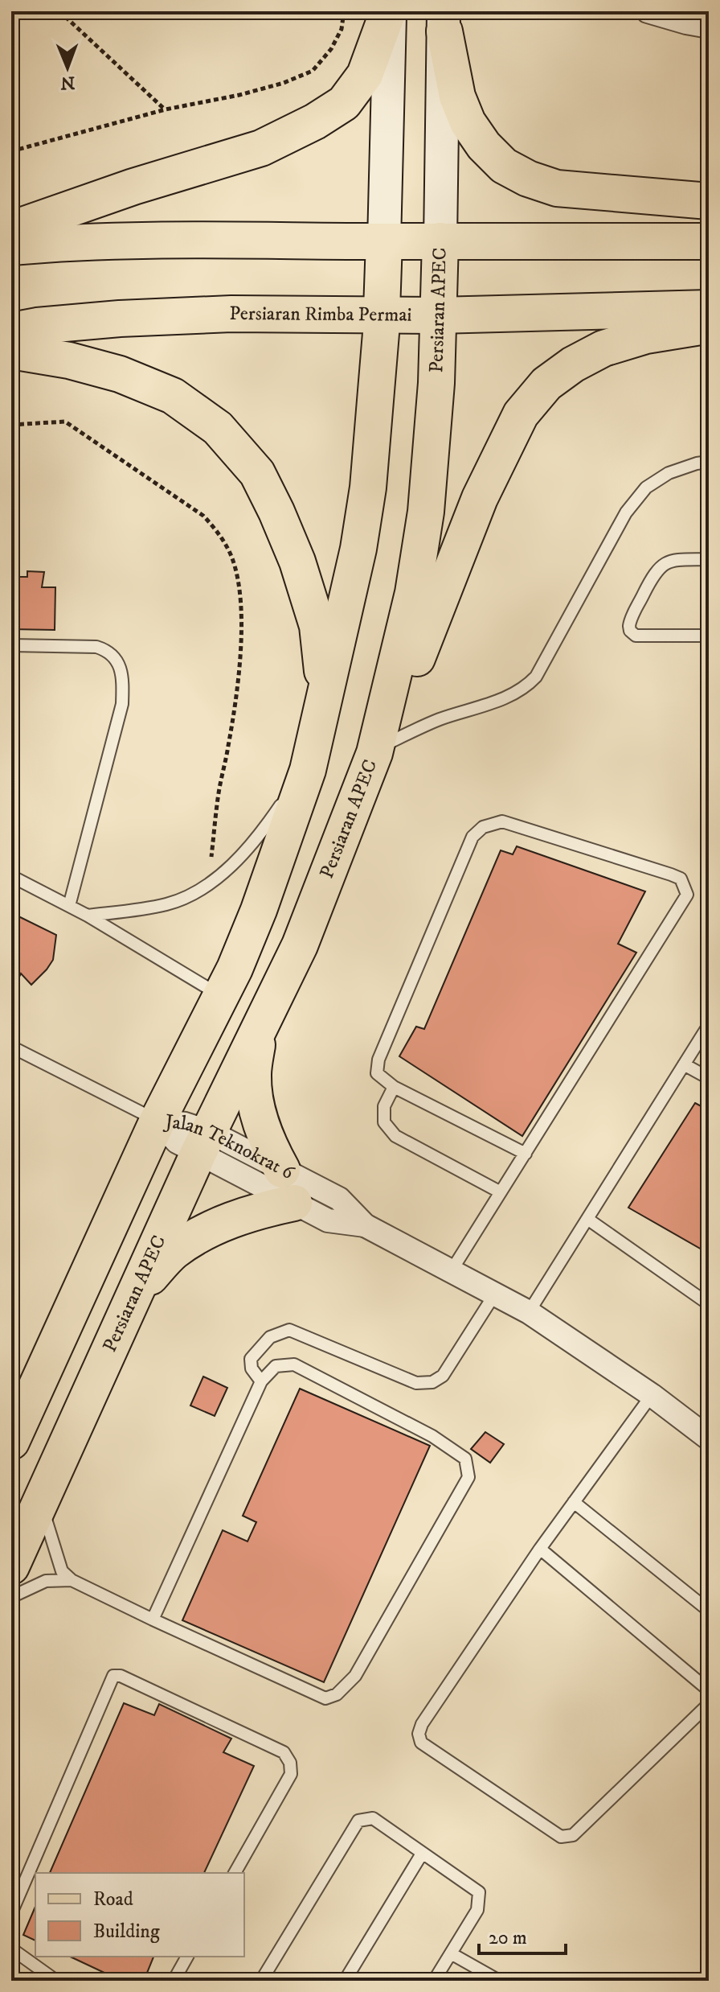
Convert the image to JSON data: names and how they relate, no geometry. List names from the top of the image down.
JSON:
{
  "streets": {
    "main road": ["Persiaran APEC", "Persiaran Rimba Permai"],
    "street": ["Jalan Teknokrat 6"]
  },
  "crossings": [
    ["Persiaran APEC", "Persiaran Rimba Permai"],
    ["Persiaran APEC", "Jalan Teknokrat 6"]
  ],
  "legend": ["Road", "Building"],
  "scale_bar": "20 m",
  "north": "bottom"
}
